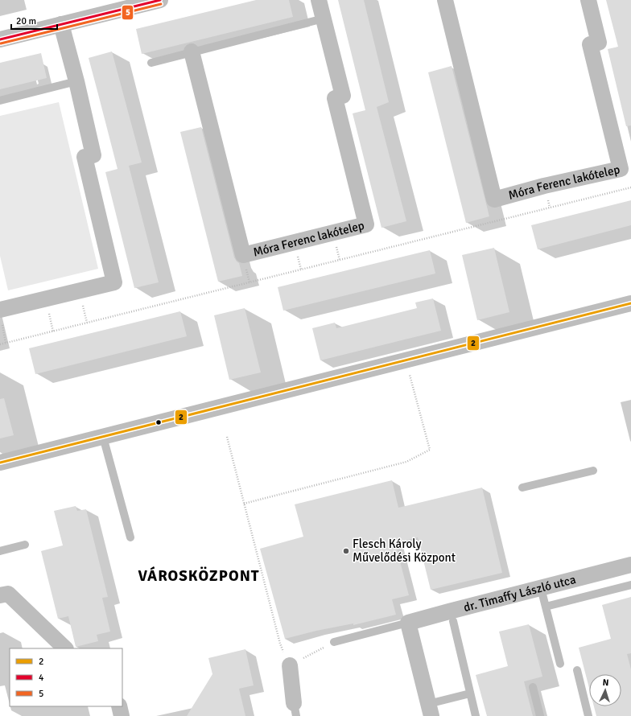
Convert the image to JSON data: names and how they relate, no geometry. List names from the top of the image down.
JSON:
{
  "streets": {
    "street": ["Móra Ferenc lakótelep", "dr. Timaffy László utca"]
  },
  "districts": ["VÁROSKÖZPONT"],
  "places": ["Flesch Károly Művelődési Központ"],
  "lines": ["transit line 4", "transit line 5", "transit line 2"],
  "legend": ["2", "4", "5"],
  "scale_bar": "20 m",
  "north": "top"
}
